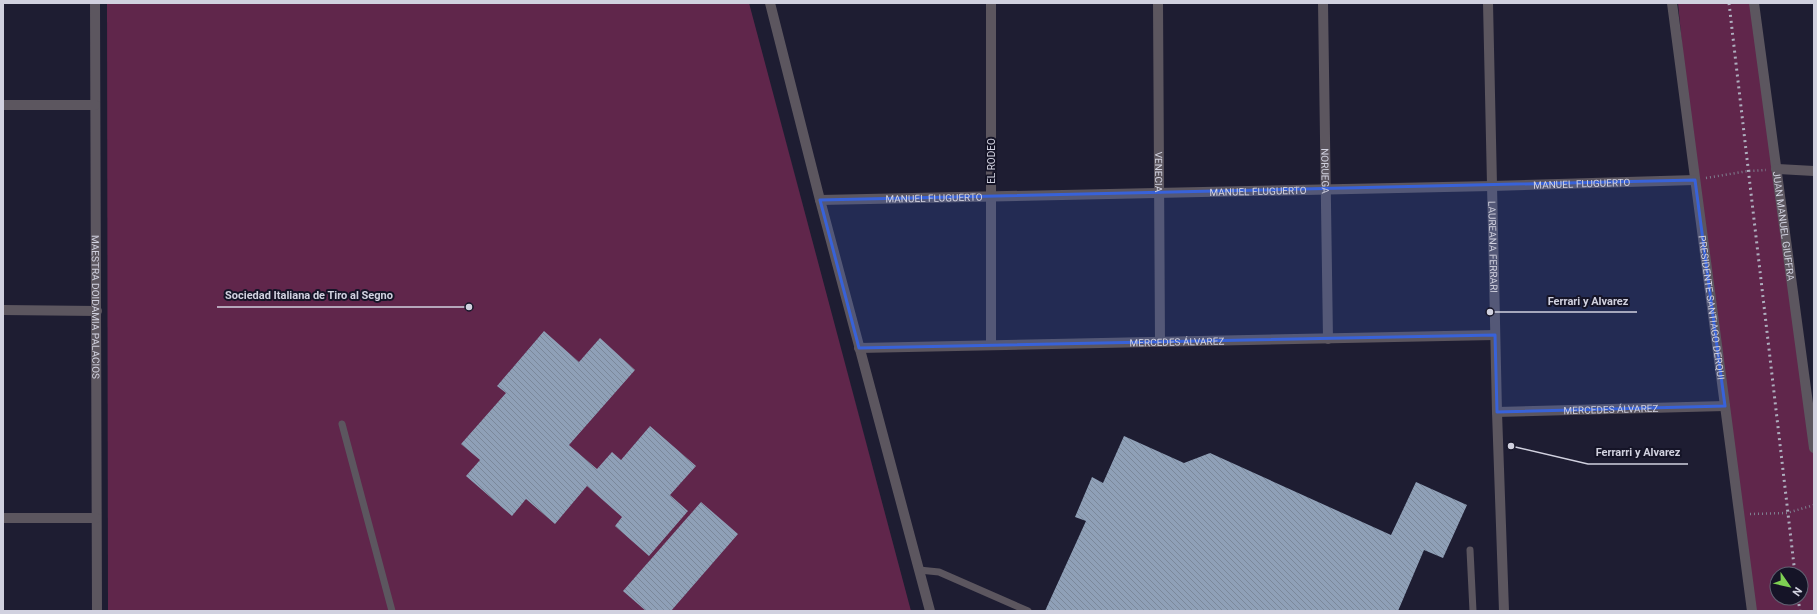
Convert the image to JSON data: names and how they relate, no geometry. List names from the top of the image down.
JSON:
{
  "streets": {
    "street": [
      "EL RODEO",
      "NORUEGA",
      "VENECIA",
      "MANUEL FLUGUERTO",
      "JUAN MANUEL GIUFFRA",
      "LAUREANA FERRARI",
      "MAESTRA DOIDAMIA PALACIOS",
      "PRESIDENTE SANTIAGO DERQUI",
      "MERCEDES ÁLVAREZ"
    ]
  },
  "crossings": [
    ["EL RODEO", "MANUEL FLUGUERTO"],
    ["EL RODEO", "MERCEDES ÁLVAREZ"],
    ["NORUEGA", "MANUEL FLUGUERTO"],
    ["NORUEGA", "MERCEDES ÁLVAREZ"],
    ["VENECIA", "MANUEL FLUGUERTO"],
    ["VENECIA", "MERCEDES ÁLVAREZ"],
    ["MANUEL FLUGUERTO", "LAUREANA FERRARI"],
    ["MANUEL FLUGUERTO", "PRESIDENTE SANTIAGO DERQUI"],
    ["LAUREANA FERRARI", "MERCEDES ÁLVAREZ"],
    ["PRESIDENTE SANTIAGO DERQUI", "MERCEDES ÁLVAREZ"]
  ],
  "places": ["Sociedad Italiana de Tiro al Segno", "Ferrari y Alvarez", "Ferrarri y Alvarez"],
  "north": "bottom right"
}
